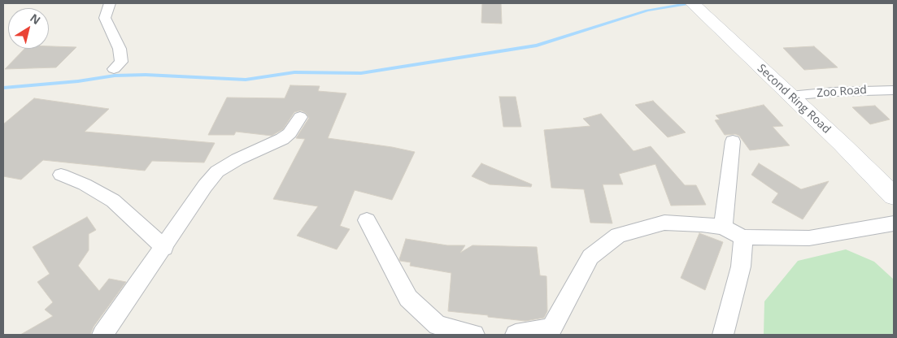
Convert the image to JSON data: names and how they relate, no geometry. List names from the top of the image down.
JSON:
{
  "streets": {
    "street": ["Zoo Road", "Second Ring Road"]
  },
  "crossings": [
    ["Zoo Road", "Second Ring Road"]
  ],
  "north": "top right"
}
